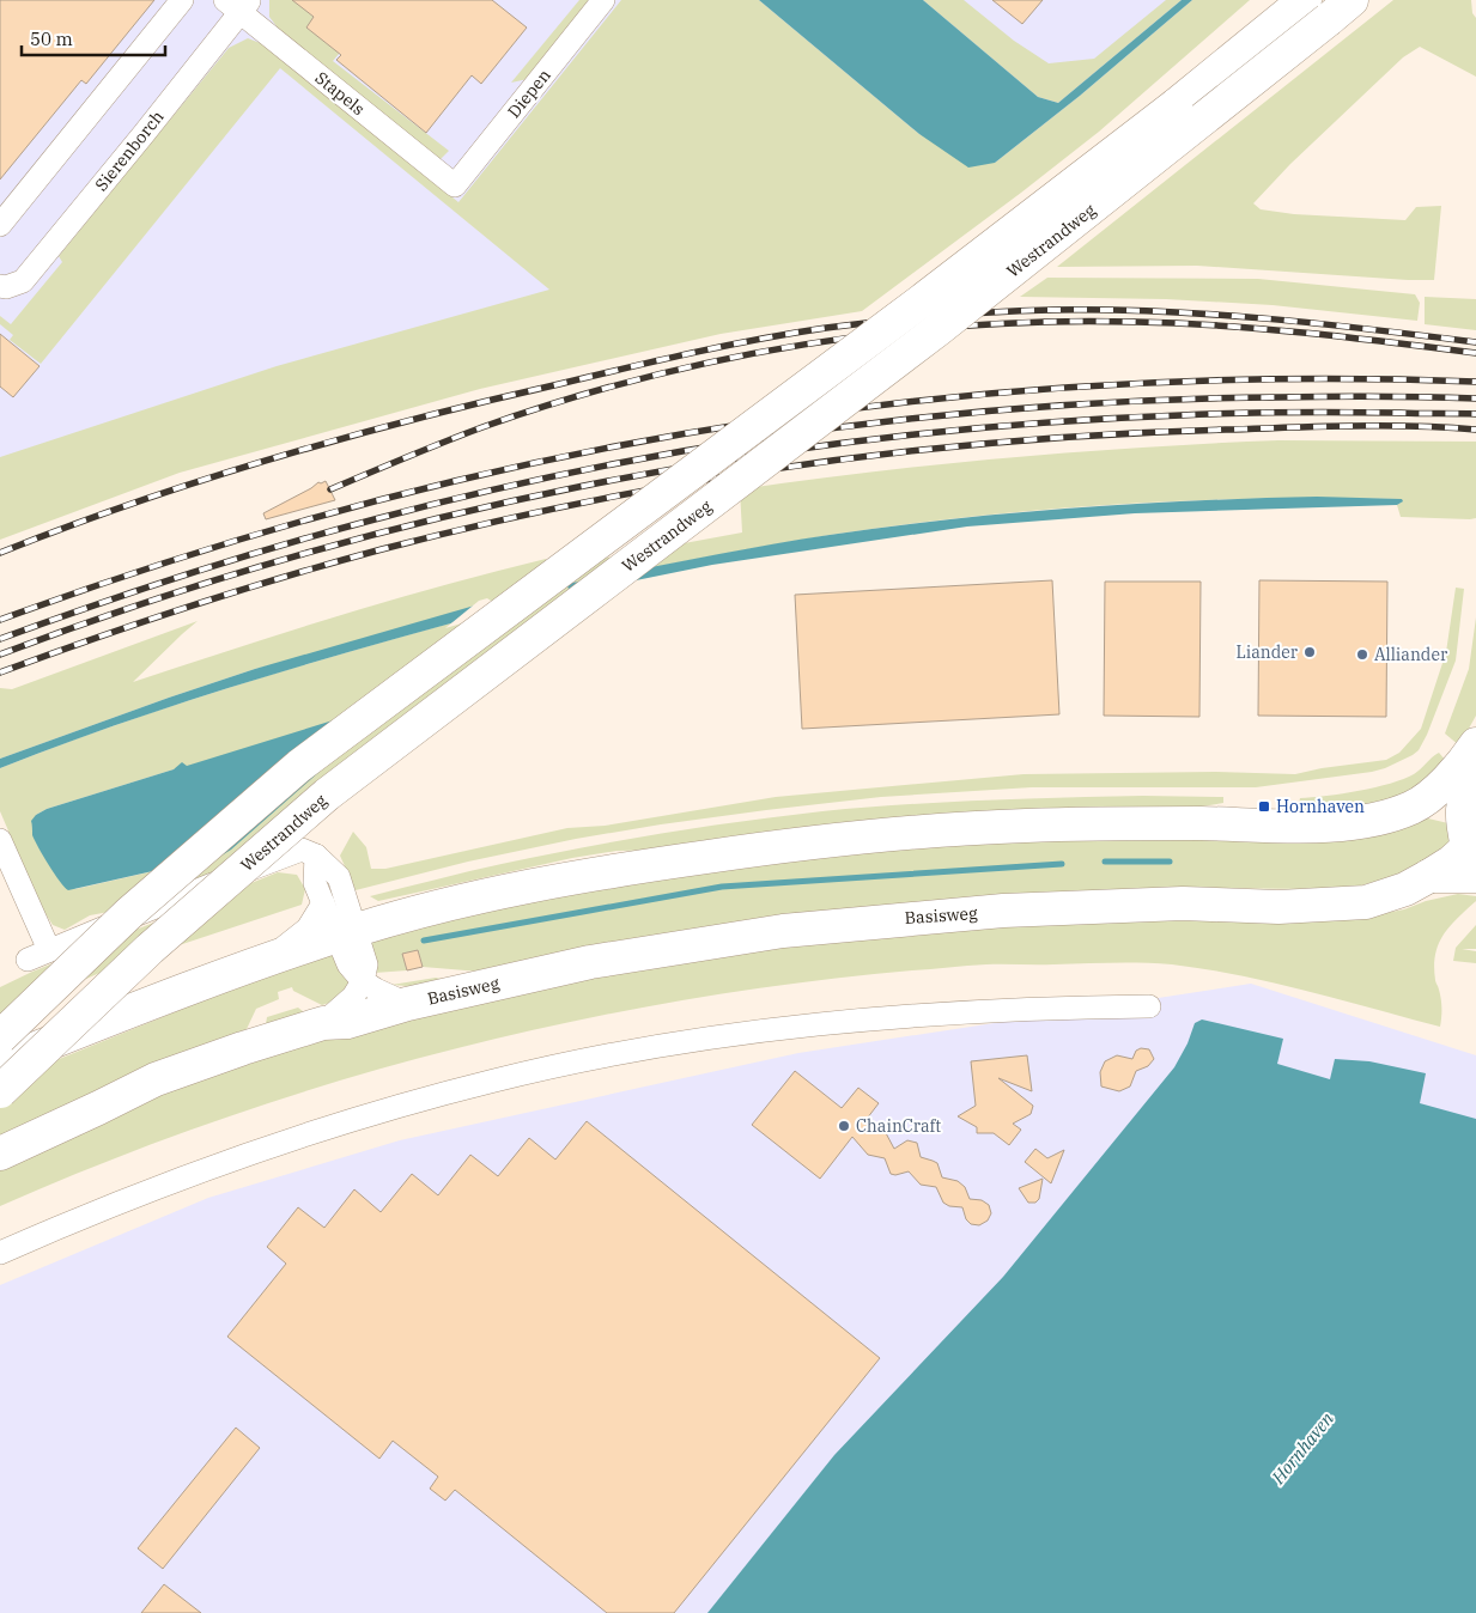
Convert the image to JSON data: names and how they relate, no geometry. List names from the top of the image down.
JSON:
{
  "streets": {
    "main road": ["Westrandweg", "Basisweg"],
    "street": ["Stapels", "Diepen", "Sierenborch"]
  },
  "crossings": [
    ["Stapels", "Diepen"],
    ["Stapels", "Sierenborch"]
  ],
  "water": ["Hornhaven"],
  "places": {
    "other": ["Liander", "Alliander", "ChainCraft"],
    "transit": ["Hornhaven"]
  },
  "scale_bar": "50 m"
}
